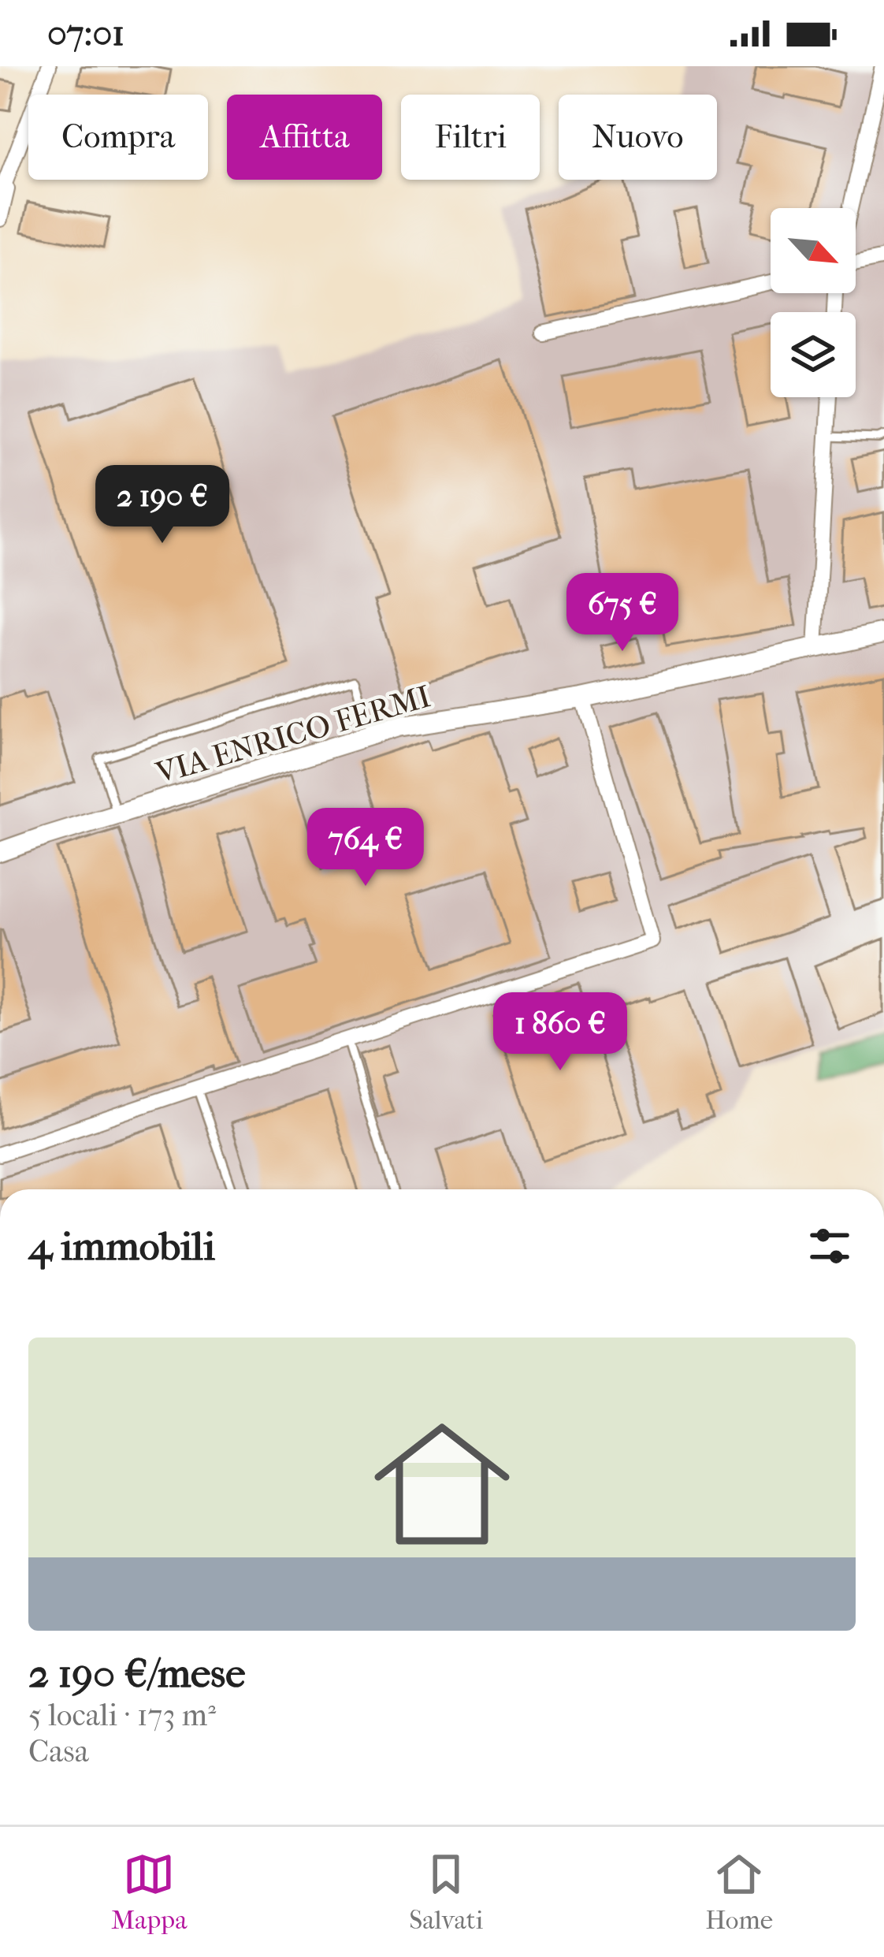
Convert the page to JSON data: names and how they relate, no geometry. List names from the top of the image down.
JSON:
{
  "streets": {
    "street": ["VIA ENRICO FERMI"]
  },
  "north": "bottom right",
  "page": {
    "status": "07:01",
    "chip": [
      "Compra",
      "Affitta",
      "Filtri",
      "Nuovo"
    ],
    "price": [
      "2 190 €",
      "675 €",
      "764 €",
      "1 860 €"
    ],
    "heading": "4 immobili",
    "list": [
      {
        "name": "2 190 €/mese",
        "note": "5 locali · 173 m² · Casa"
      }
    ],
    "tabs": ["Mappa", "Salvati", "Home"]
  }
}
